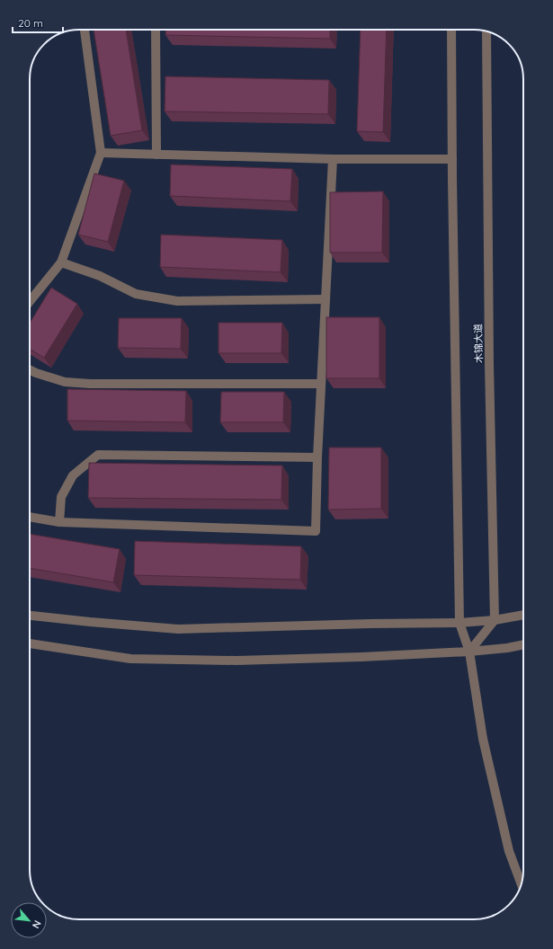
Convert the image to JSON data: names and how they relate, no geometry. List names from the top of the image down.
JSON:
{
  "streets": {
    "street": ["木锦大道"]
  },
  "scale_bar": "20 m",
  "north": "bottom right"
}
